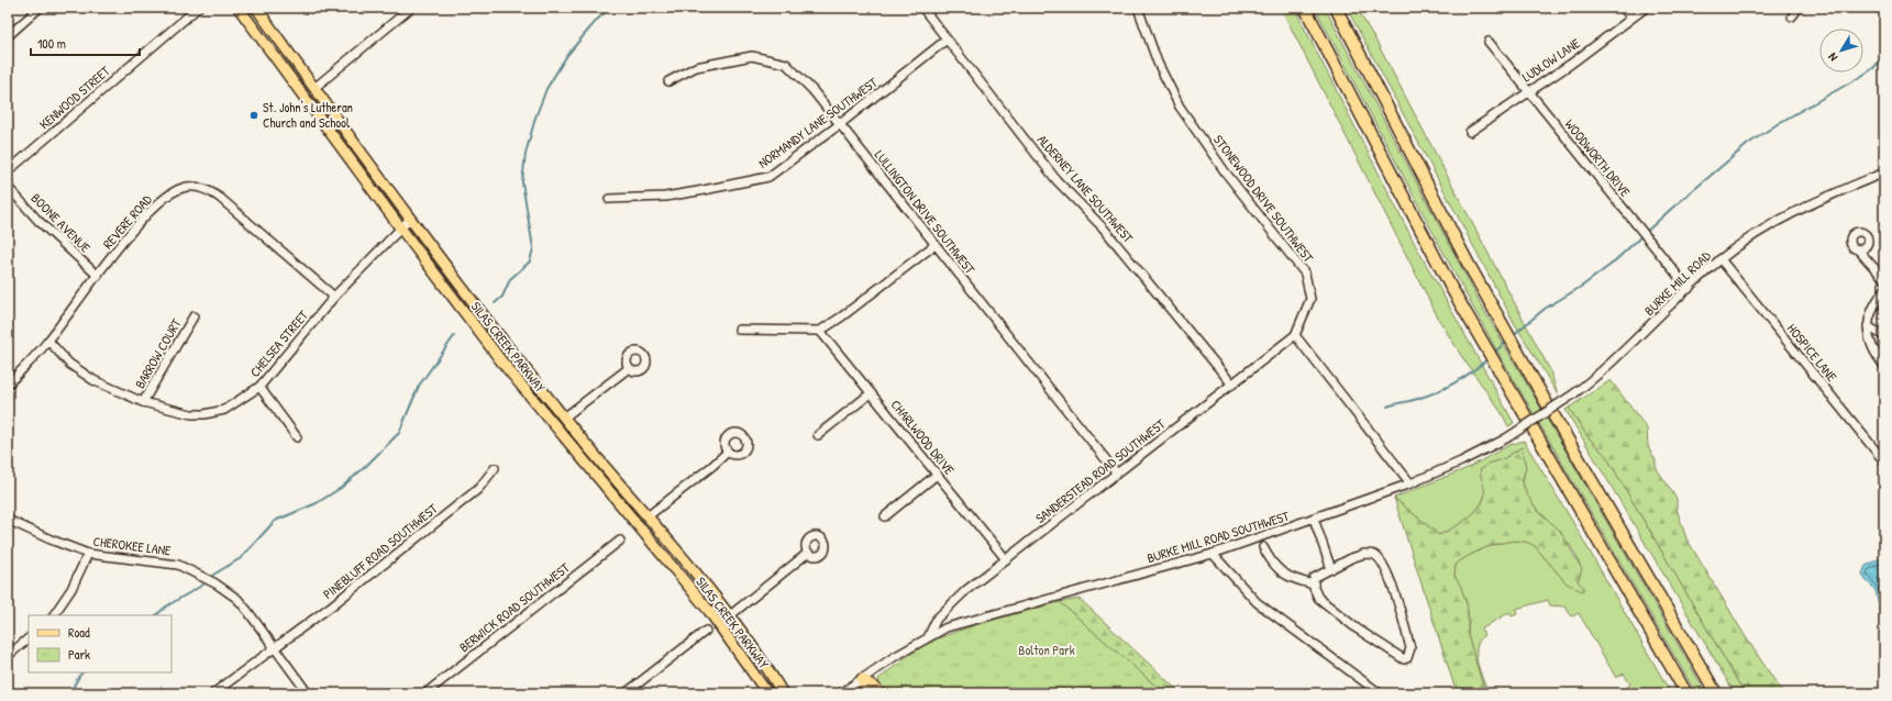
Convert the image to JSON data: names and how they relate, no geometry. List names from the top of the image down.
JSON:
{
  "streets": {
    "main road": ["SILAS CREEK PARKWAY"],
    "street": [
      "LUDLOW LANE",
      "KENWOOD STREET",
      "NORMANDY LANE SOUTHWEST",
      "WOODWORTH DRIVE",
      "ALDERNEY LANE SOUTHWEST",
      "STONEWOOD DRIVE SOUTHWEST",
      "LULLINGTON DRIVE SOUTHWEST",
      "REVERE ROAD",
      "BOONE AVENUE",
      "BURKE MILL ROAD",
      "CHELSEA STREET",
      "HOSPICE LANE",
      "BARROW COURT",
      "CHARLWOOD DRIVE",
      "SANDERSTEAD ROAD SOUTHWEST",
      "BURKE MILL ROAD SOUTHWEST",
      "CHEROKEE LANE",
      "PINEBLUFF ROAD SOUTHWEST",
      "BERWICK ROAD SOUTHWEST"
    ]
  },
  "crossings": [
    ["LUDLOW LANE", "WOODWORTH DRIVE"],
    ["NORMANDY LANE SOUTHWEST", "ALDERNEY LANE SOUTHWEST"],
    ["NORMANDY LANE SOUTHWEST", "LULLINGTON DRIVE SOUTHWEST"],
    ["WOODWORTH DRIVE", "BURKE MILL ROAD"],
    ["ALDERNEY LANE SOUTHWEST", "SANDERSTEAD ROAD SOUTHWEST"],
    ["STONEWOOD DRIVE SOUTHWEST", "SANDERSTEAD ROAD SOUTHWEST"],
    ["LULLINGTON DRIVE SOUTHWEST", "SANDERSTEAD ROAD SOUTHWEST"],
    ["REVERE ROAD", "BOONE AVENUE"],
    ["REVERE ROAD", "CHELSEA STREET"],
    ["BURKE MILL ROAD", "HOSPICE LANE"],
    ["BURKE MILL ROAD", "BURKE MILL ROAD SOUTHWEST"],
    ["CHELSEA STREET", "SILAS CREEK PARKWAY"],
    ["CHELSEA STREET", "BARROW COURT"],
    ["CHARLWOOD DRIVE", "SANDERSTEAD ROAD SOUTHWEST"],
    ["SANDERSTEAD ROAD SOUTHWEST", "BURKE MILL ROAD SOUTHWEST"],
    ["CHEROKEE LANE", "PINEBLUFF ROAD SOUTHWEST"]
  ],
  "parks": ["Bolton Park"],
  "places": ["St. John's Lutheran Church and School"],
  "legend": ["Road", "Park"],
  "scale_bar": "100 m",
  "north": "bottom left"
}
